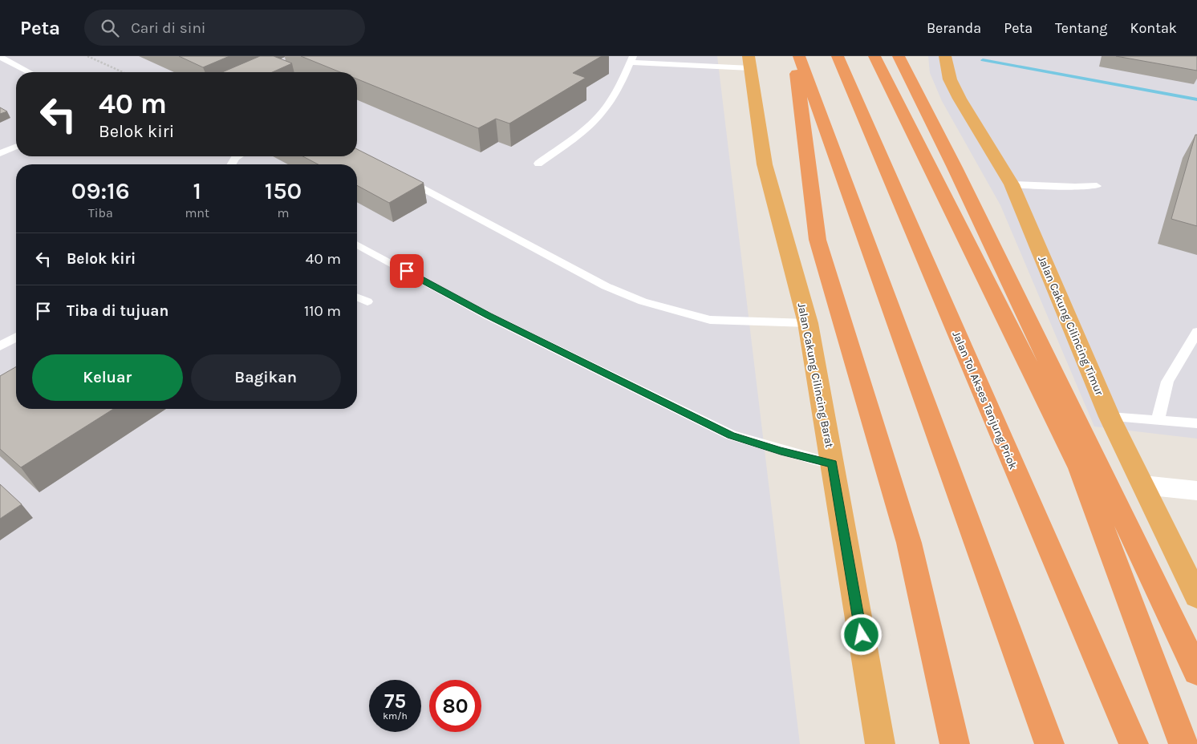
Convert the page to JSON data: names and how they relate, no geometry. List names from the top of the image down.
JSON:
{
  "streets": {
    "highway": ["Jalan Cakung Cilincing Timur", "Jalan Cakung Cilincing Barat", "Jalan Tol Akses Tanjung Priok"]
  },
  "page": {
    "header": "Peta",
    "search": "Cari di sini",
    "nav": [
      "Beranda",
      "Peta",
      "Tentang",
      "Kontak"
    ],
    "turn": ["40 m", "Belok kiri"],
    "eta": [
      "09:16",
      "Tiba",
      "1",
      "mnt",
      "150",
      "m"
    ],
    "list": [
      {
        "name": "Belok kiri",
        "value": "40 m"
      },
      {
        "name": "Tiba di tujuan",
        "value": "110 m"
      }
    ],
    "buttons": ["Keluar", "Bagikan"],
    "speed": "75 km/h",
    "limit": "80"
  }
}
